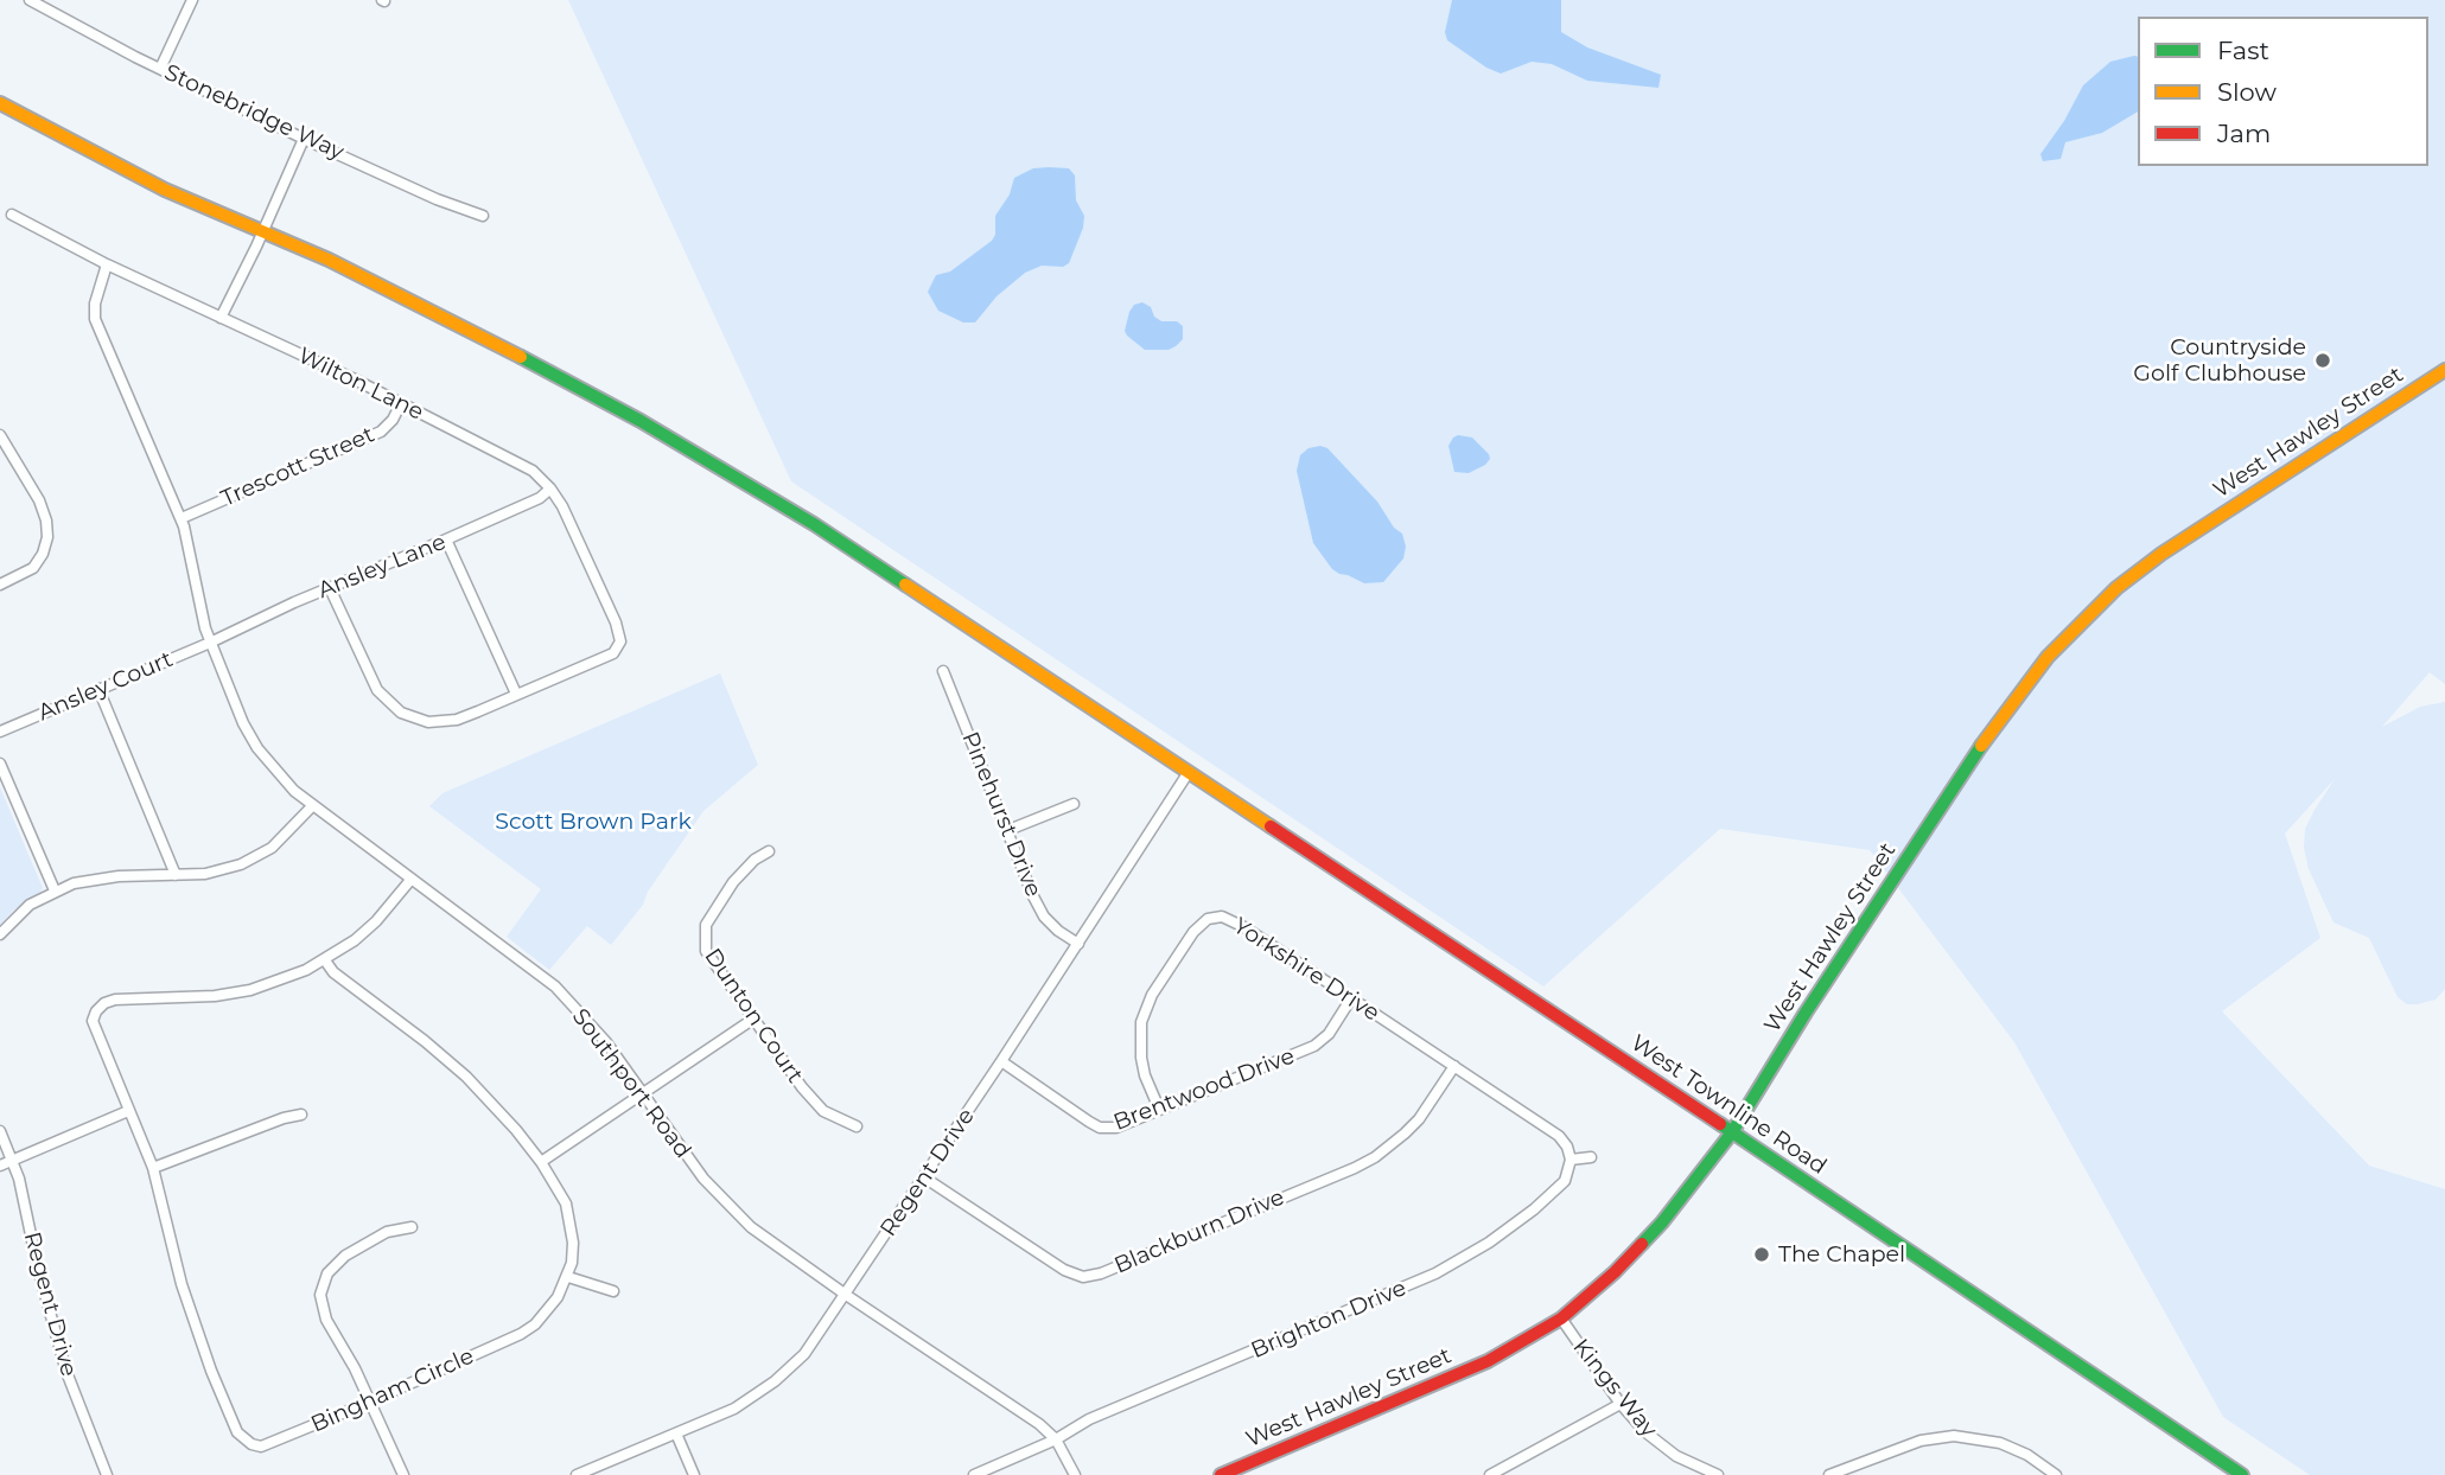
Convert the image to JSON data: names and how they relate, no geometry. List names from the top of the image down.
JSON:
{
  "streets": {
    "main road": ["West Hawley Street", "West Townline Road"],
    "street": [
      "Stonebridge Way",
      "Wilton Lane",
      "Trescott Street",
      "Ansley Lane",
      "Ansley Court",
      "Pinehurst Drive",
      "Yorkshire Drive",
      "Dunton Court",
      "Southport Road",
      "Brentwood Drive",
      "Regent Drive",
      "Blackburn Drive",
      "Brighton Drive",
      "Kings Way",
      "Bingham Circle"
    ]
  },
  "crossings": [
    ["Wilton Lane", "Trescott Street"],
    ["Wilton Lane", "Ansley Lane"],
    ["Wilton Lane", "Southport Road"],
    ["West Hawley Street", "West Townline Road"],
    ["West Hawley Street", "Kings Way"],
    ["Trescott Street", "Southport Road"],
    ["Ansley Lane", "Ansley Court"],
    ["Ansley Lane", "Southport Road"],
    ["Ansley Court", "Southport Road"],
    ["Pinehurst Drive", "Regent Drive"],
    ["Yorkshire Drive", "Brentwood Drive"],
    ["Yorkshire Drive", "Blackburn Drive"],
    ["Yorkshire Drive", "Brighton Drive"],
    ["Southport Road", "Regent Drive"],
    ["Southport Road", "Brighton Drive"],
    ["Brentwood Drive", "Regent Drive"],
    ["West Townline Road", "Regent Drive"],
    ["Regent Drive", "Blackburn Drive"]
  ],
  "parks": ["Scott Brown Park"],
  "places": ["Countryside Golf Clubhouse", "The Chapel"],
  "legend": ["Fast", "Slow", "Jam"]
}
